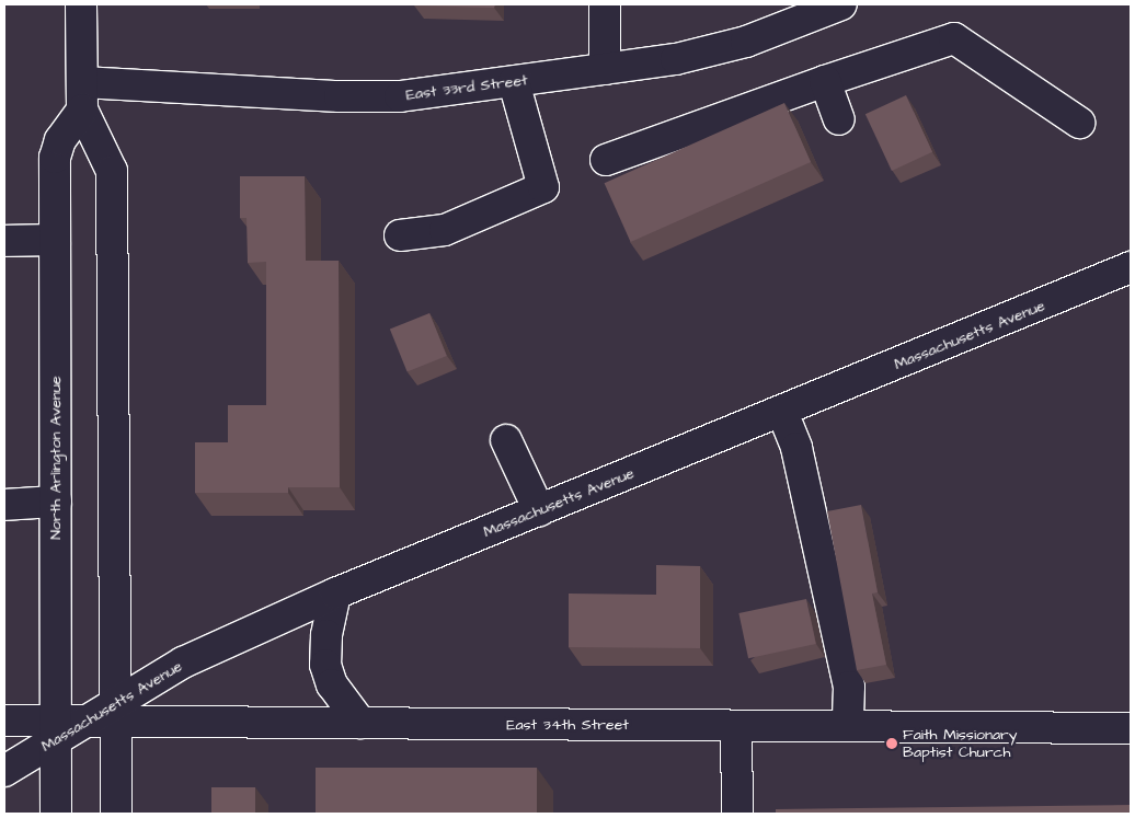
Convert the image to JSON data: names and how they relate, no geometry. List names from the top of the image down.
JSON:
{
  "streets": {
    "main road": [
      "East 33rd Street",
      "Massachusetts Avenue",
      "North Arlington Avenue",
      "East 34th Street"
    ]
  },
  "crossings": [
    ["East 33rd Street", "North Arlington Avenue"],
    ["Massachusetts Avenue", "North Arlington Avenue"],
    ["Massachusetts Avenue", "East 34th Street"],
    ["North Arlington Avenue", "East 34th Street"]
  ],
  "places": ["Faith Missionary Baptist Church"]
}
